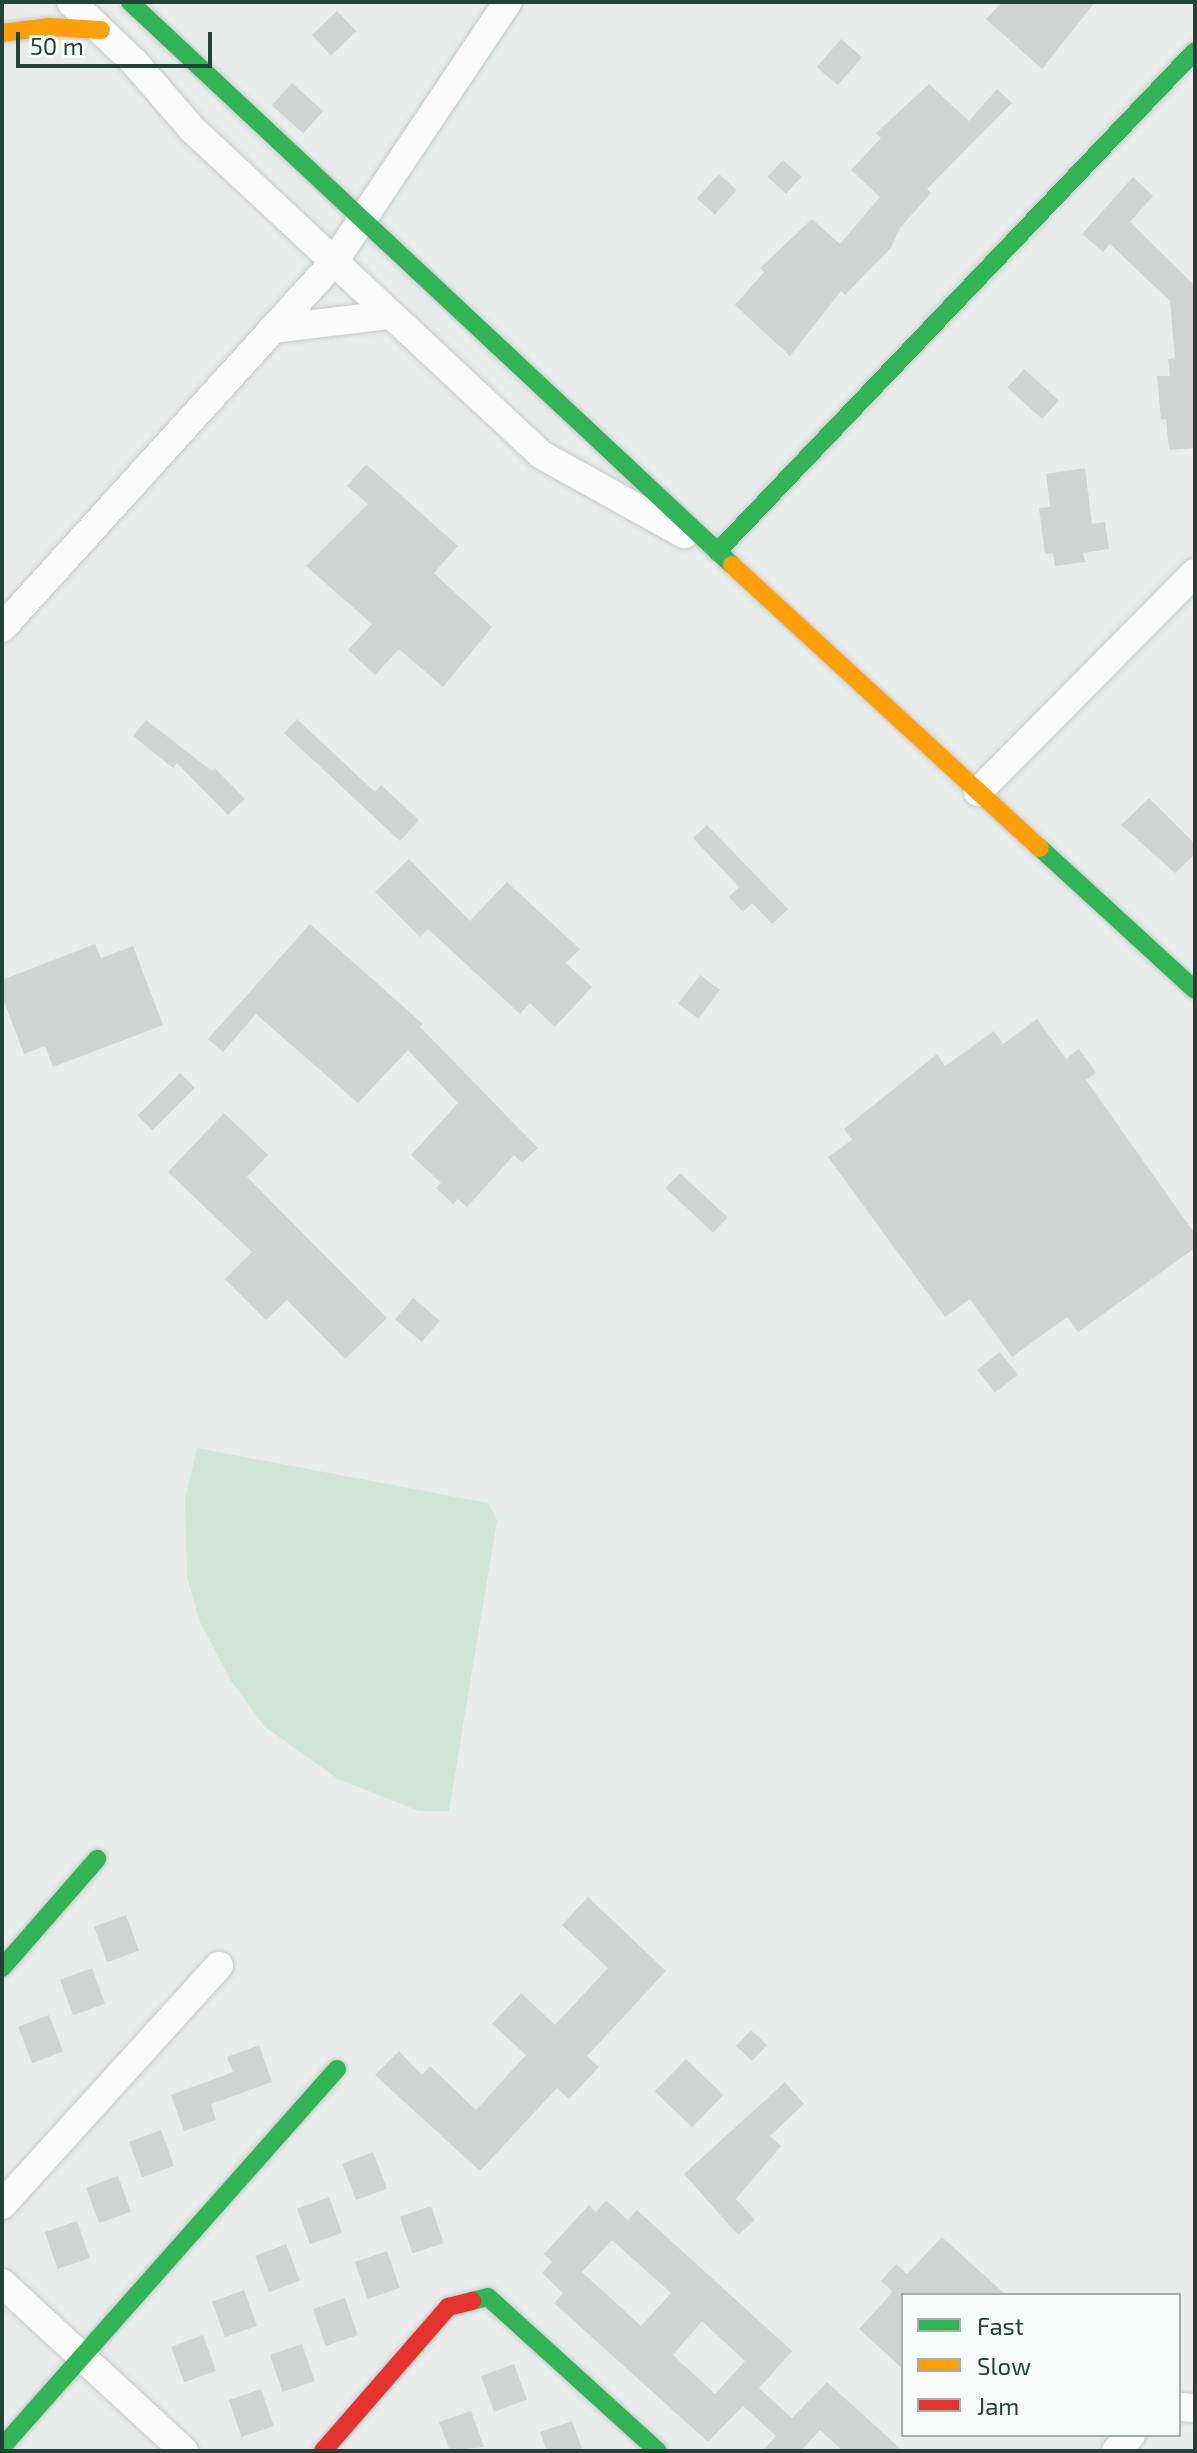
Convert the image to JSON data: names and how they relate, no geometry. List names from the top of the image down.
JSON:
{
  "legend": ["Fast", "Slow", "Jam"],
  "scale_bar": "50 m"
}
